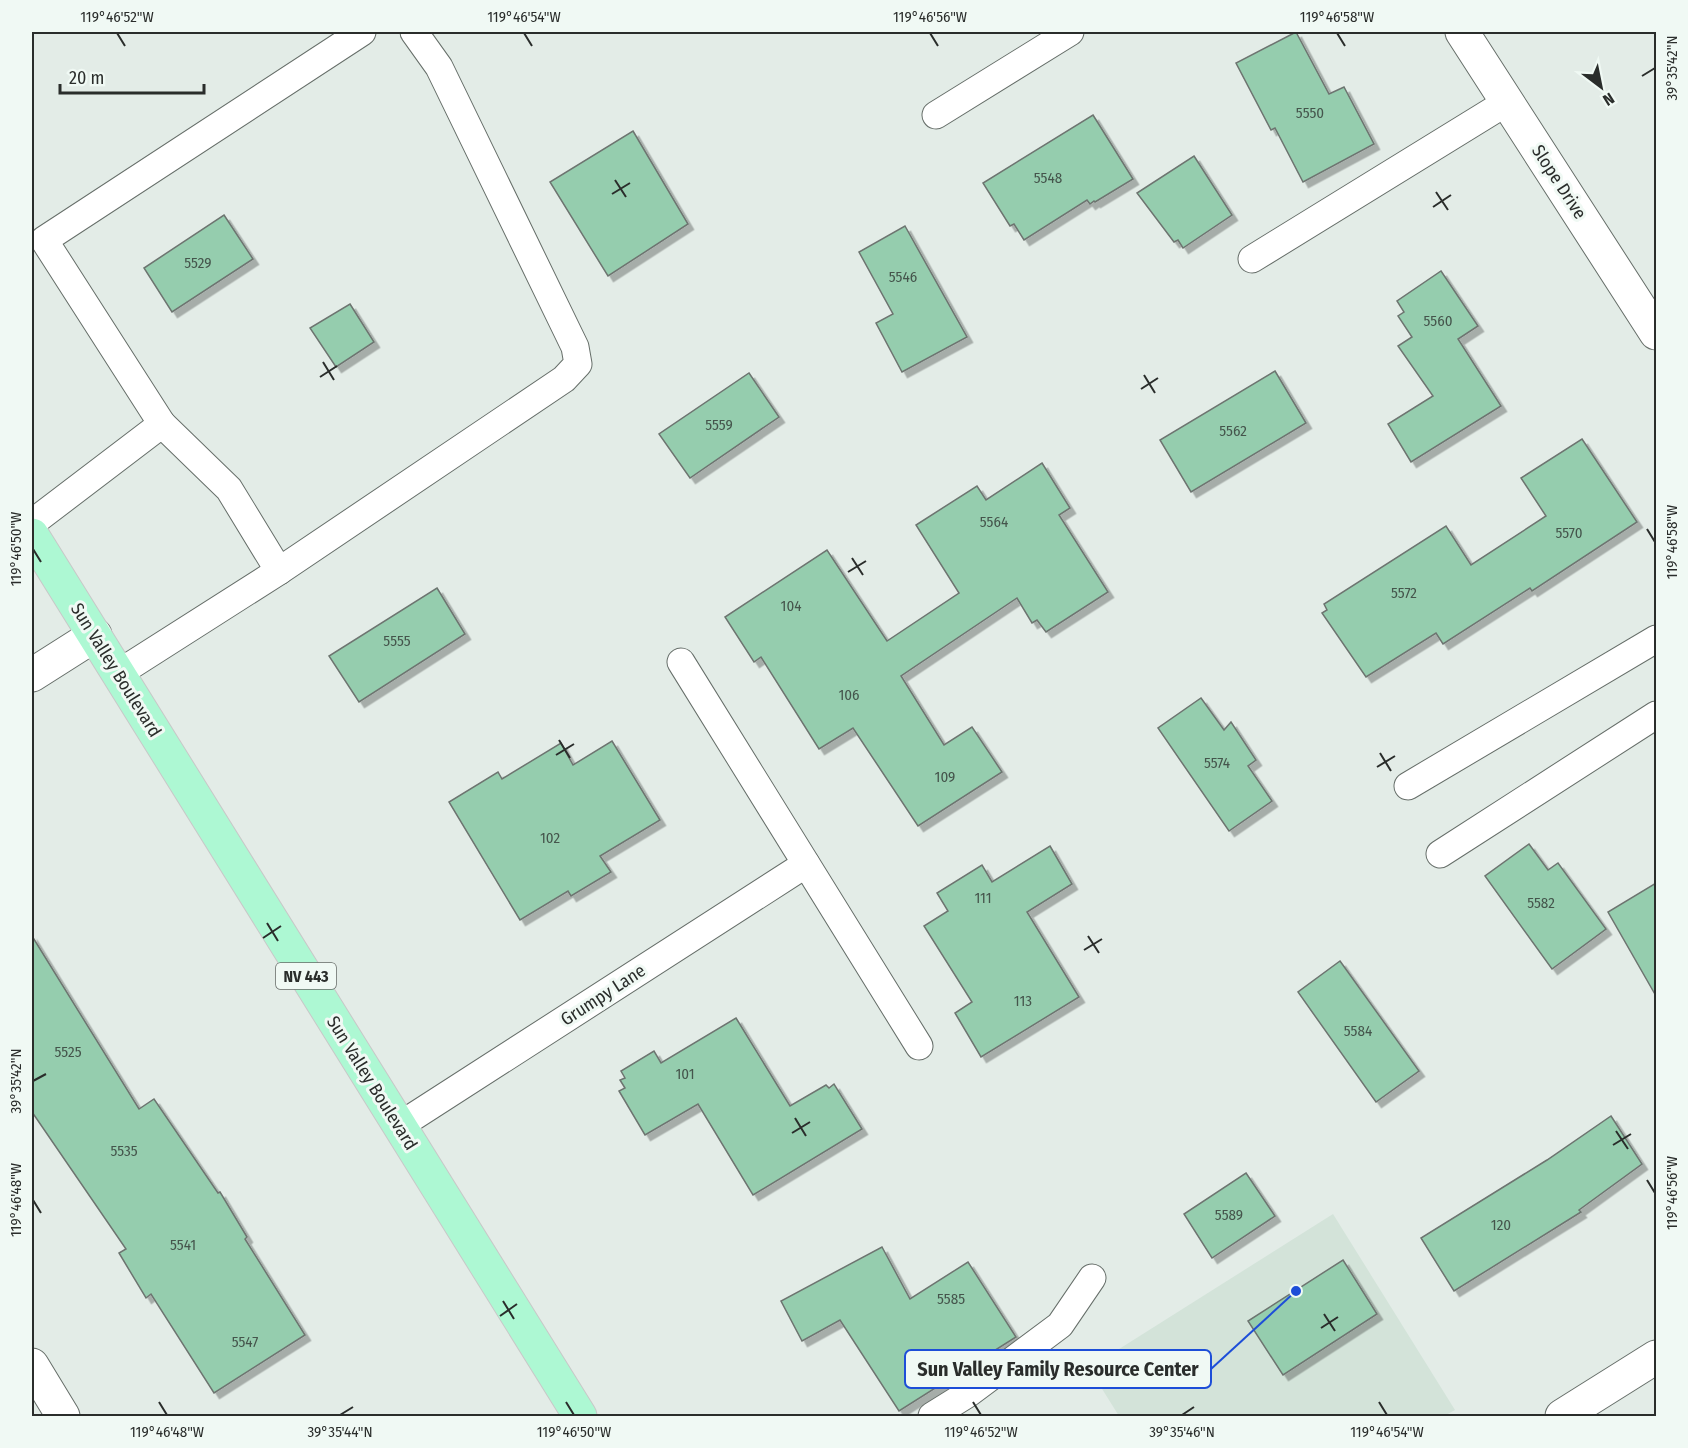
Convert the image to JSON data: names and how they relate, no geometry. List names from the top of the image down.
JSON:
{
  "streets": {
    "main road": ["Sun Valley Boulevard", "NV 443"],
    "street": ["Slope Drive"],
    "lane": ["Grumpy Lane"]
  },
  "crossings": [
    ["Sun Valley Boulevard", "Grumpy Lane"]
  ],
  "places": ["Sun Valley Family Resource Center"],
  "house_numbers": [
    "5550",
    "5548",
    "5529",
    "5546",
    "5560",
    "5559",
    "5562",
    "5564",
    "5570",
    "5572",
    "104",
    "5555",
    "106",
    "5574",
    "109",
    "102",
    "111",
    "5582",
    "113",
    "5584",
    "5525",
    "101",
    "5535",
    "5589",
    "120",
    "5541",
    "5585",
    "5547"
  ],
  "scale_bar": "20 m",
  "north": "bottom right",
  "coordinates": [
    "119°46'52\"W",
    "119°46'54\"W",
    "119°46'56\"W",
    "119°46'58\"W",
    "39°35'42\"N",
    "119°46'50\"W",
    "119°46'48\"W",
    "39°35'44\"N",
    "39°35'46\"N"
  ]
}
